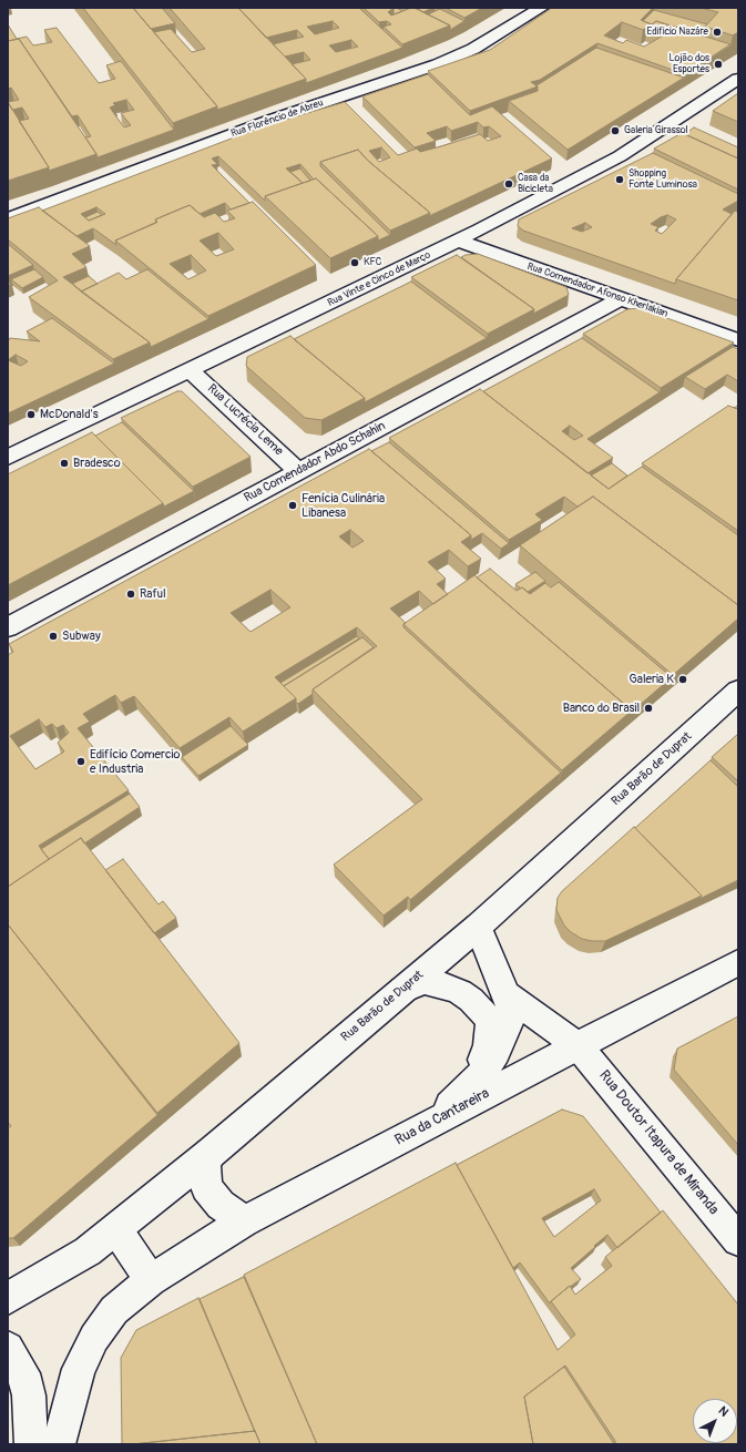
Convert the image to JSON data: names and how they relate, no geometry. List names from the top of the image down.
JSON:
{
  "streets": {
    "street": [
      "Rua Florêncio de Abreu",
      "Rua Vinte e Cinco de Março",
      "Rua Comendador Afonso Kherlakian",
      "Rua Lucrécia Leme",
      "Rua Comendador Abdo Schahin",
      "Rua Barão de Duprat",
      "Rua da Cantareira",
      "Rua Doutor Itapura de Miranda"
    ]
  },
  "crossings": [
    ["Rua Vinte e Cinco de Março", "Rua Comendador Afonso Kherlakian"],
    ["Rua Vinte e Cinco de Março", "Rua Lucrécia Leme"],
    ["Rua Comendador Afonso Kherlakian", "Rua Comendador Abdo Schahin"],
    ["Rua Lucrécia Leme", "Rua Comendador Abdo Schahin"],
    ["Rua da Cantareira", "Rua Doutor Itapura de Miranda"]
  ],
  "places": [
    "Edificio Nazáre",
    "Lojão dos Esportes",
    "Galeria Girassol",
    "Shopping Fonte Luminosa",
    "Casa da Bicicleta",
    "KFC",
    "McDonald's",
    "Bradesco",
    "Fenícia Culinária Libanesa",
    "Raful",
    "Subway",
    "Galeria K",
    "Banco do Brasil",
    "Edifício Comercio e Industria"
  ],
  "north": "top right"
}
